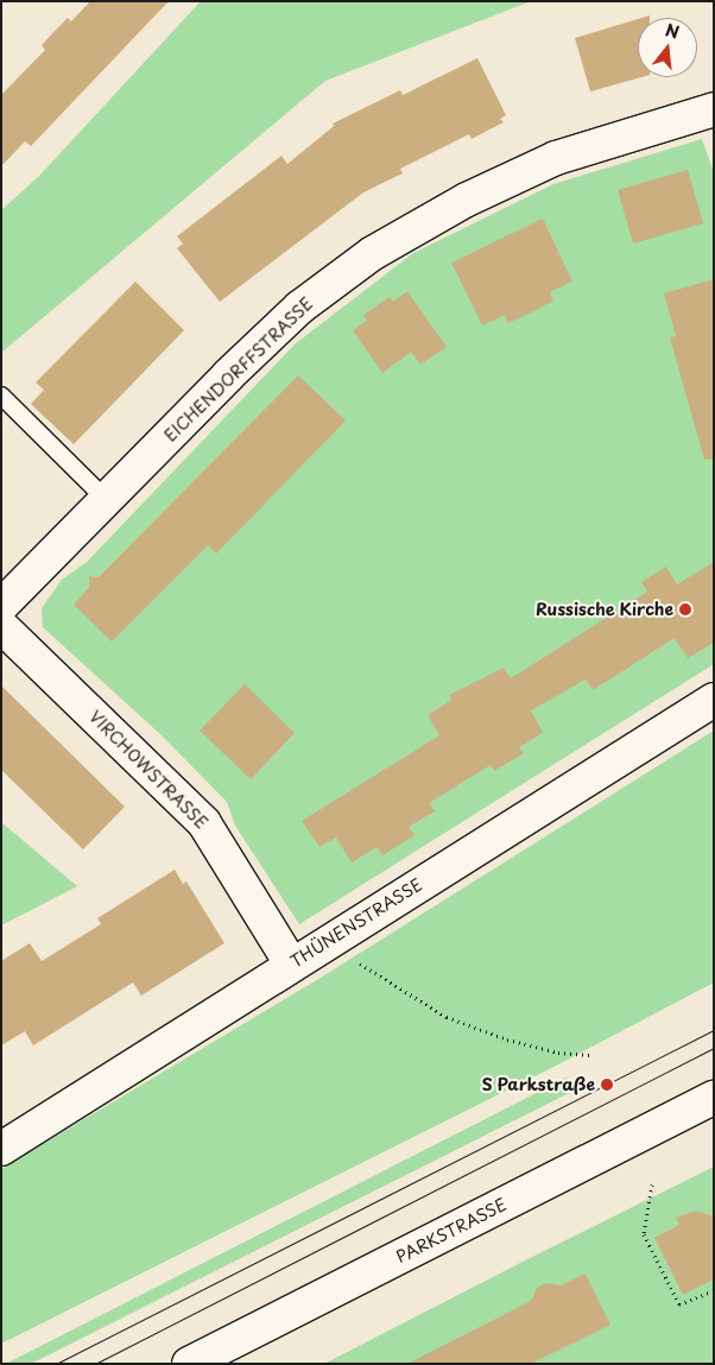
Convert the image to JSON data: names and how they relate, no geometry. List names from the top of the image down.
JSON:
{
  "streets": {
    "street": [
      "EICHENDORFFSTRASSE",
      "VIRCHOWSTRASSE",
      "THÜNENSTRASSE",
      "PARKSTRASSE"
    ]
  },
  "crossings": [
    ["VIRCHOWSTRASSE", "THÜNENSTRASSE"]
  ],
  "places": ["Russische Kirche", "S Parkstraße"],
  "north": "top"
}
